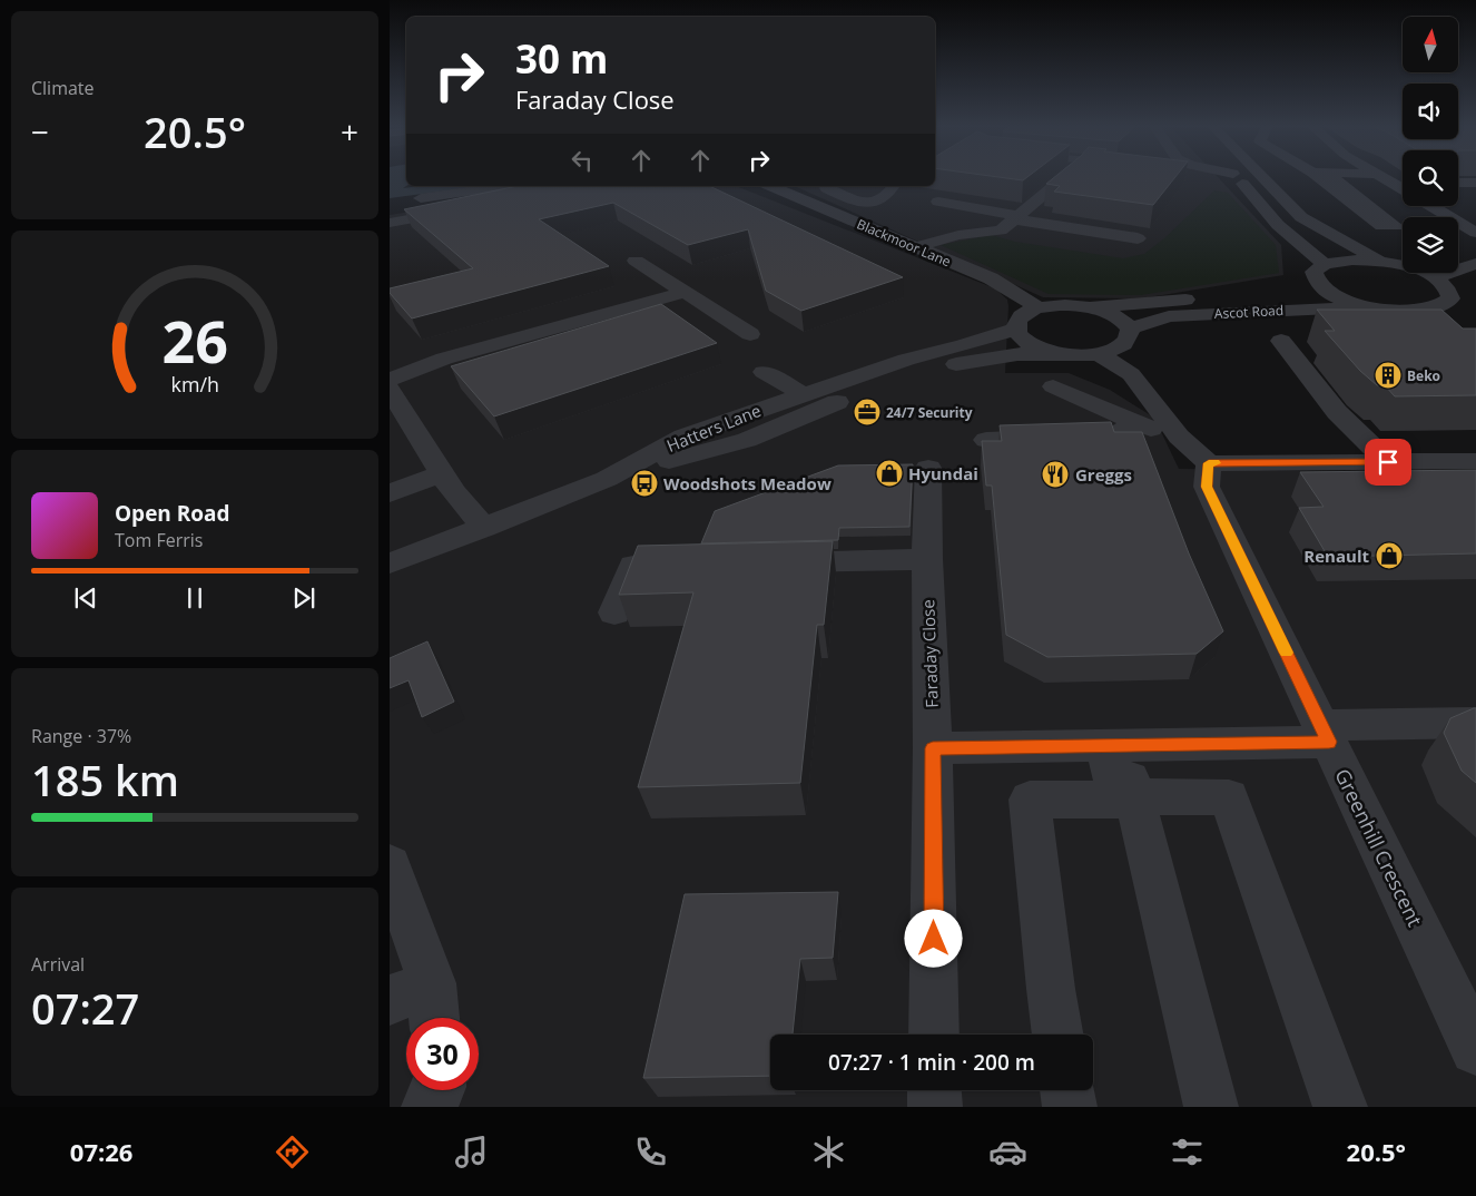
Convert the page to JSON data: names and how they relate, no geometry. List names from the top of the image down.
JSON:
{
  "streets": {
    "street": [
      "Blackmoor Lane",
      "Ascot Road",
      "Hatters Lane",
      "Faraday Close",
      "Greenhill Crescent"
    ]
  },
  "places": {
    "building": ["Beko"],
    "office": ["24/7 Security"],
    "shop": ["Hyundai", "Renault"],
    "restaurant": ["Greggs"],
    "bus stop": ["Woodshots Meadow"]
  },
  "north": "top",
  "page": {
    "tile": [
      "Climate",
      ["Range · 37%", "185 km"],
      ["Arrival", "07:27"]
    ],
    "turn": ["30 m", "Faraday Close"],
    "heat": ["−", "20.5°", "+"],
    "song": ["Open Road", "Tom Ferris"],
    "limit": "30",
    "trip": "07:27 · 1 min · 200 m",
    "tabs": ["07:26", "20.5°"],
    "gauge": ["26", "km/h"]
  }
}
